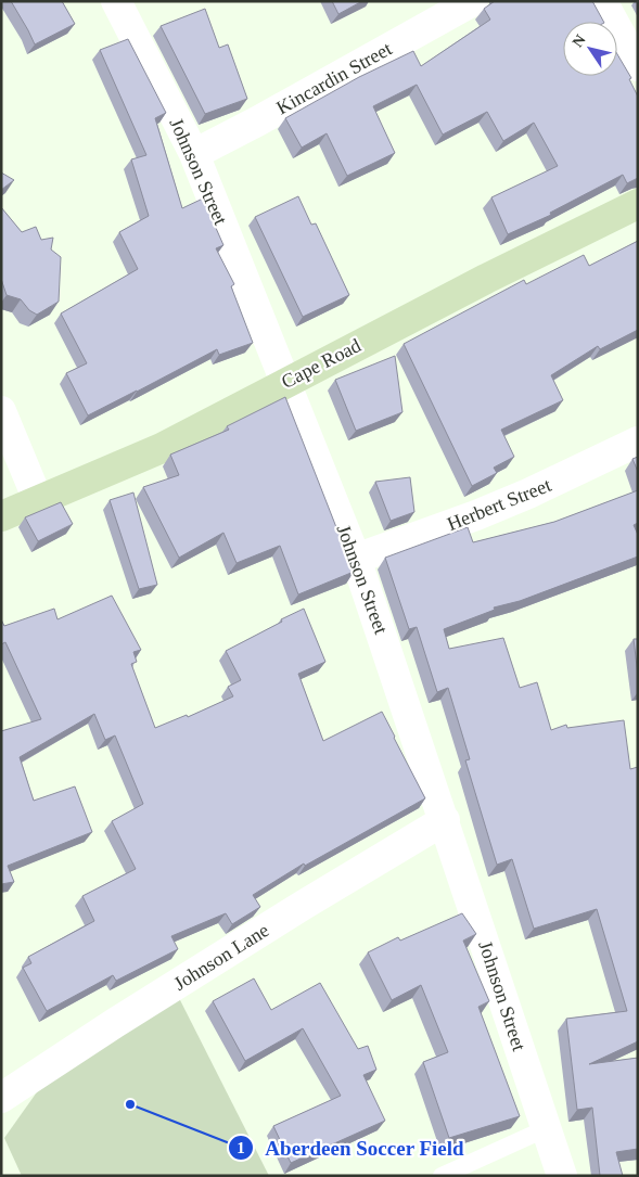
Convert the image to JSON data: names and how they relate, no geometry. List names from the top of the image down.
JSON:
{
  "streets": {
    "street": [
      "Kincardin Street",
      "Johnson Street",
      "Cape Road",
      "Herbert Street",
      "Johnson Lane"
    ]
  },
  "crossings": [
    ["Kincardin Street", "Johnson Street"],
    ["Johnson Street", "Cape Road"],
    ["Johnson Street", "Herbert Street"],
    ["Johnson Street", "Johnson Lane"]
  ],
  "places": ["Aberdeen Soccer Field"],
  "north": "top left"
}
